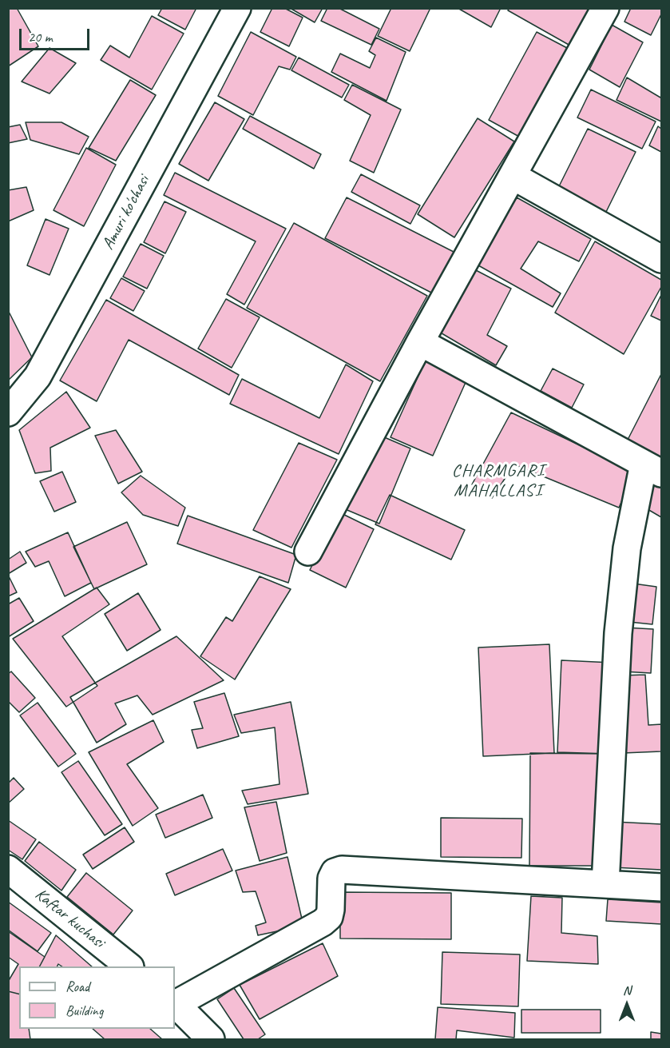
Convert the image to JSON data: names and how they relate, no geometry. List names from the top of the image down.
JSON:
{
  "streets": {
    "street": ["Amuri ko'chasi", "Kaftar kuchasi"]
  },
  "districts": ["CHARMGARI MAHALLASI"],
  "legend": ["Road", "Building"],
  "scale_bar": "20 m",
  "north": "top"
}
